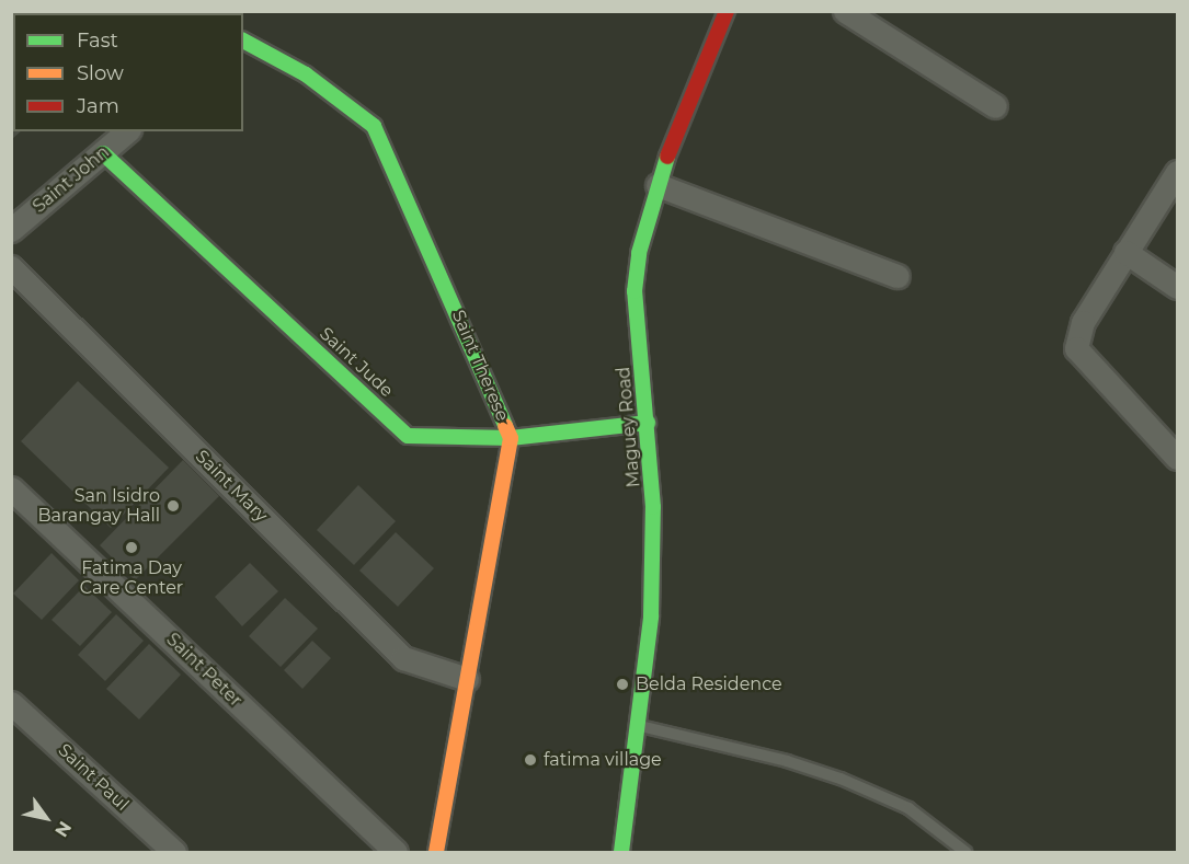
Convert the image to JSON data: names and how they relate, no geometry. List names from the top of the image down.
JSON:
{
  "streets": {
    "street": [
      "Saint John",
      "Saint Jude",
      "Saint Therese",
      "Maguey Road",
      "Saint Mary",
      "Saint Peter",
      "Saint Paul"
    ]
  },
  "crossings": [
    ["Saint John", "Saint Jude"],
    ["Saint Jude", "Saint Therese"],
    ["Saint Jude", "Maguey Road"],
    ["Saint Therese", "Saint Mary"]
  ],
  "places": [
    "San Isidro Barangay Hall",
    "Fatima Day Care Center",
    "Belda Residence",
    "fatima village"
  ],
  "legend": ["Fast", "Slow", "Jam"],
  "north": "bottom right"
}
